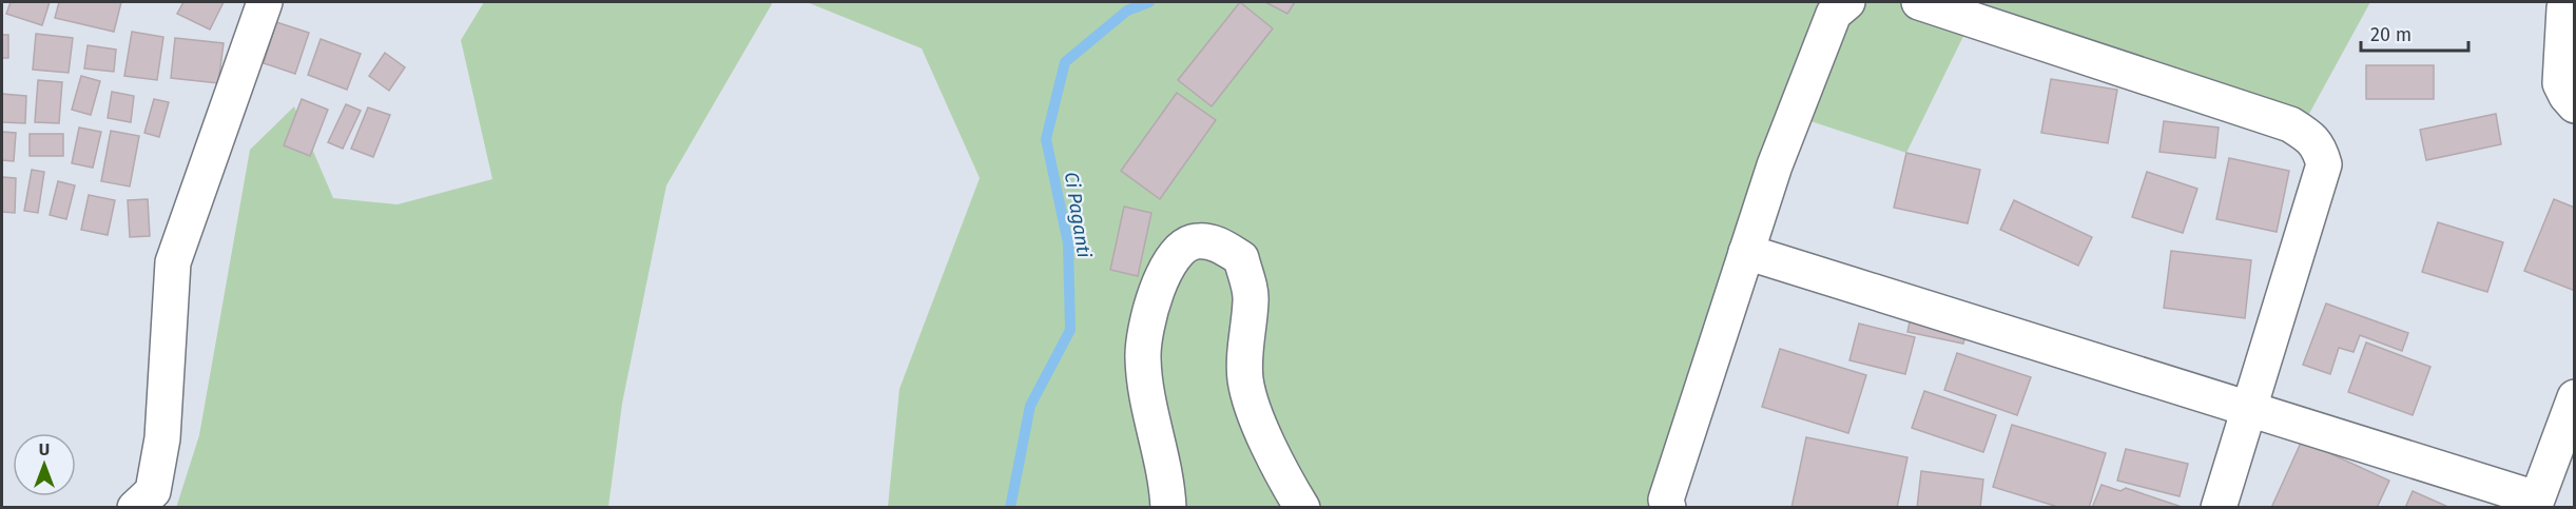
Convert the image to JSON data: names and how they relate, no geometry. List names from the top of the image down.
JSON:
{
  "water": ["Ci Paganti"],
  "scale_bar": "20 m",
  "north": "top"
}
